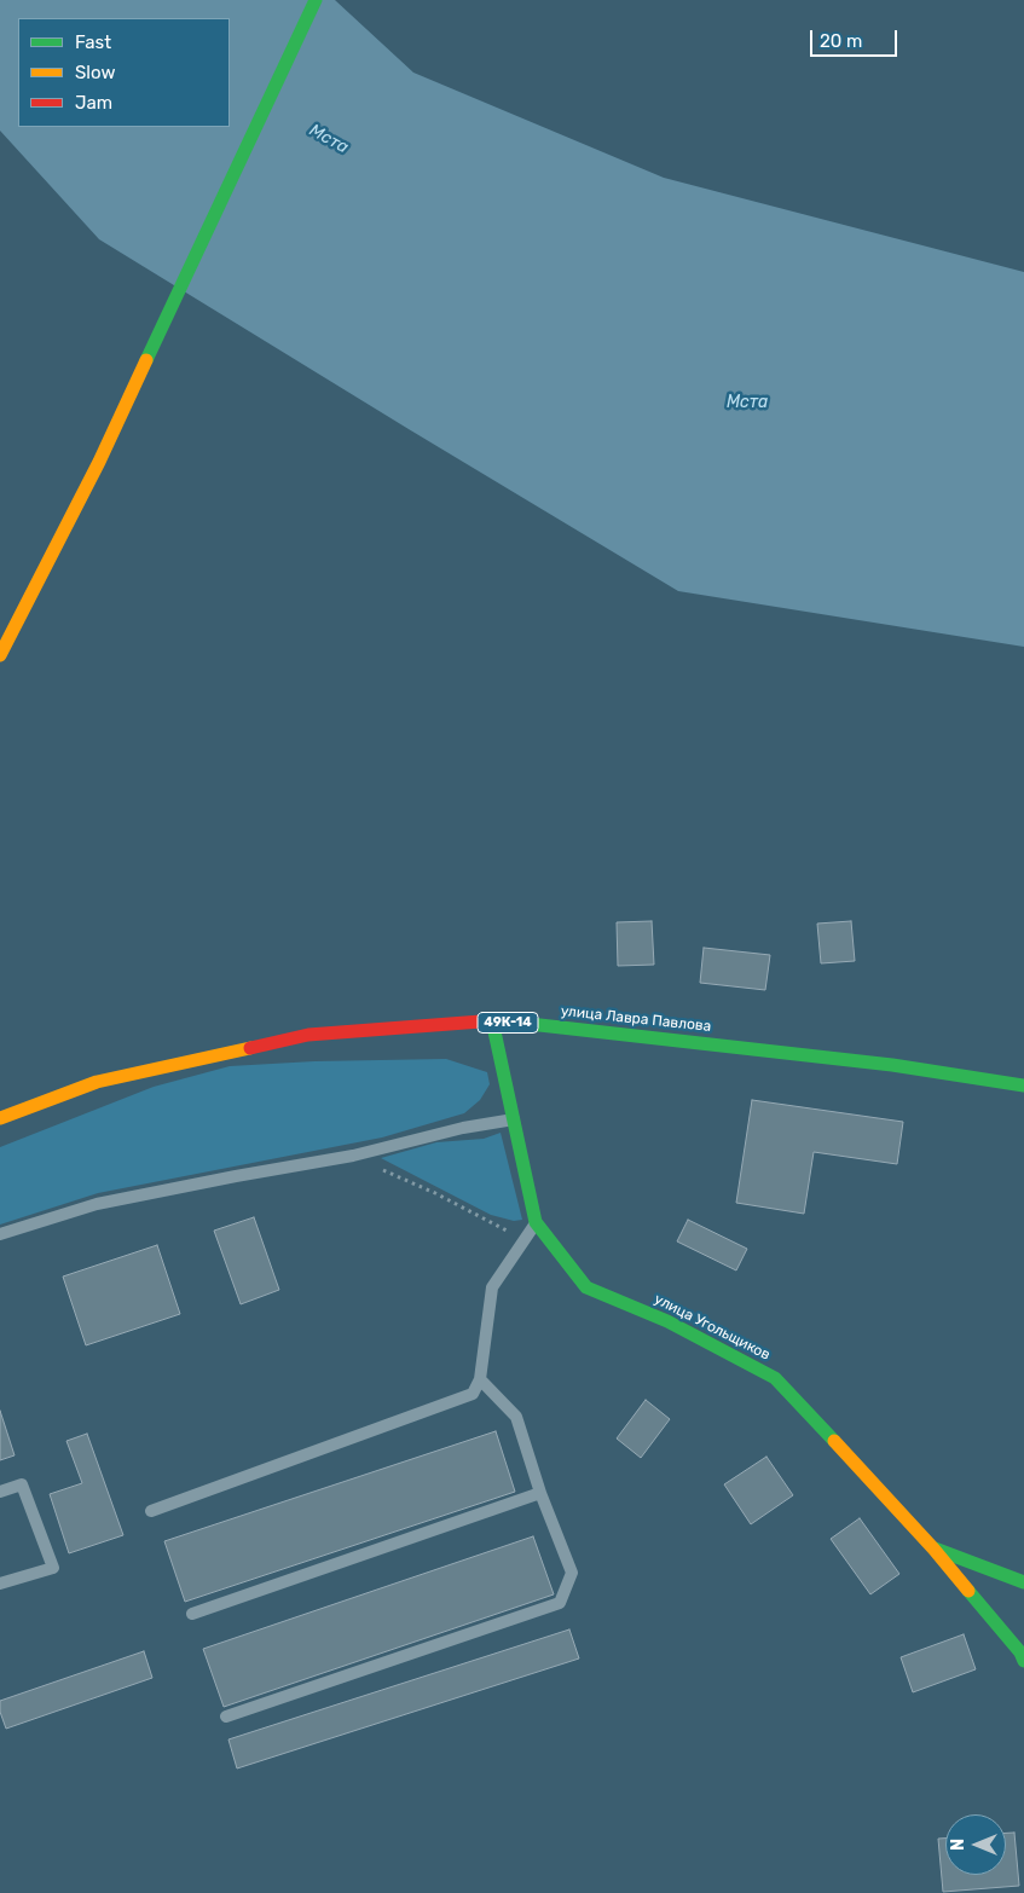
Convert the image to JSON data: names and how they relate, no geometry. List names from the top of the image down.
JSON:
{
  "streets": {
    "main road": ["улица Лавра Павлова", "49К-14", "улица Угольщиков"]
  },
  "crossings": [
    ["улица Лавра Павлова", "улица Угольщиков"]
  ],
  "water": ["Мста"],
  "legend": ["Fast", "Slow", "Jam"],
  "scale_bar": "20 m",
  "north": "left"
}
